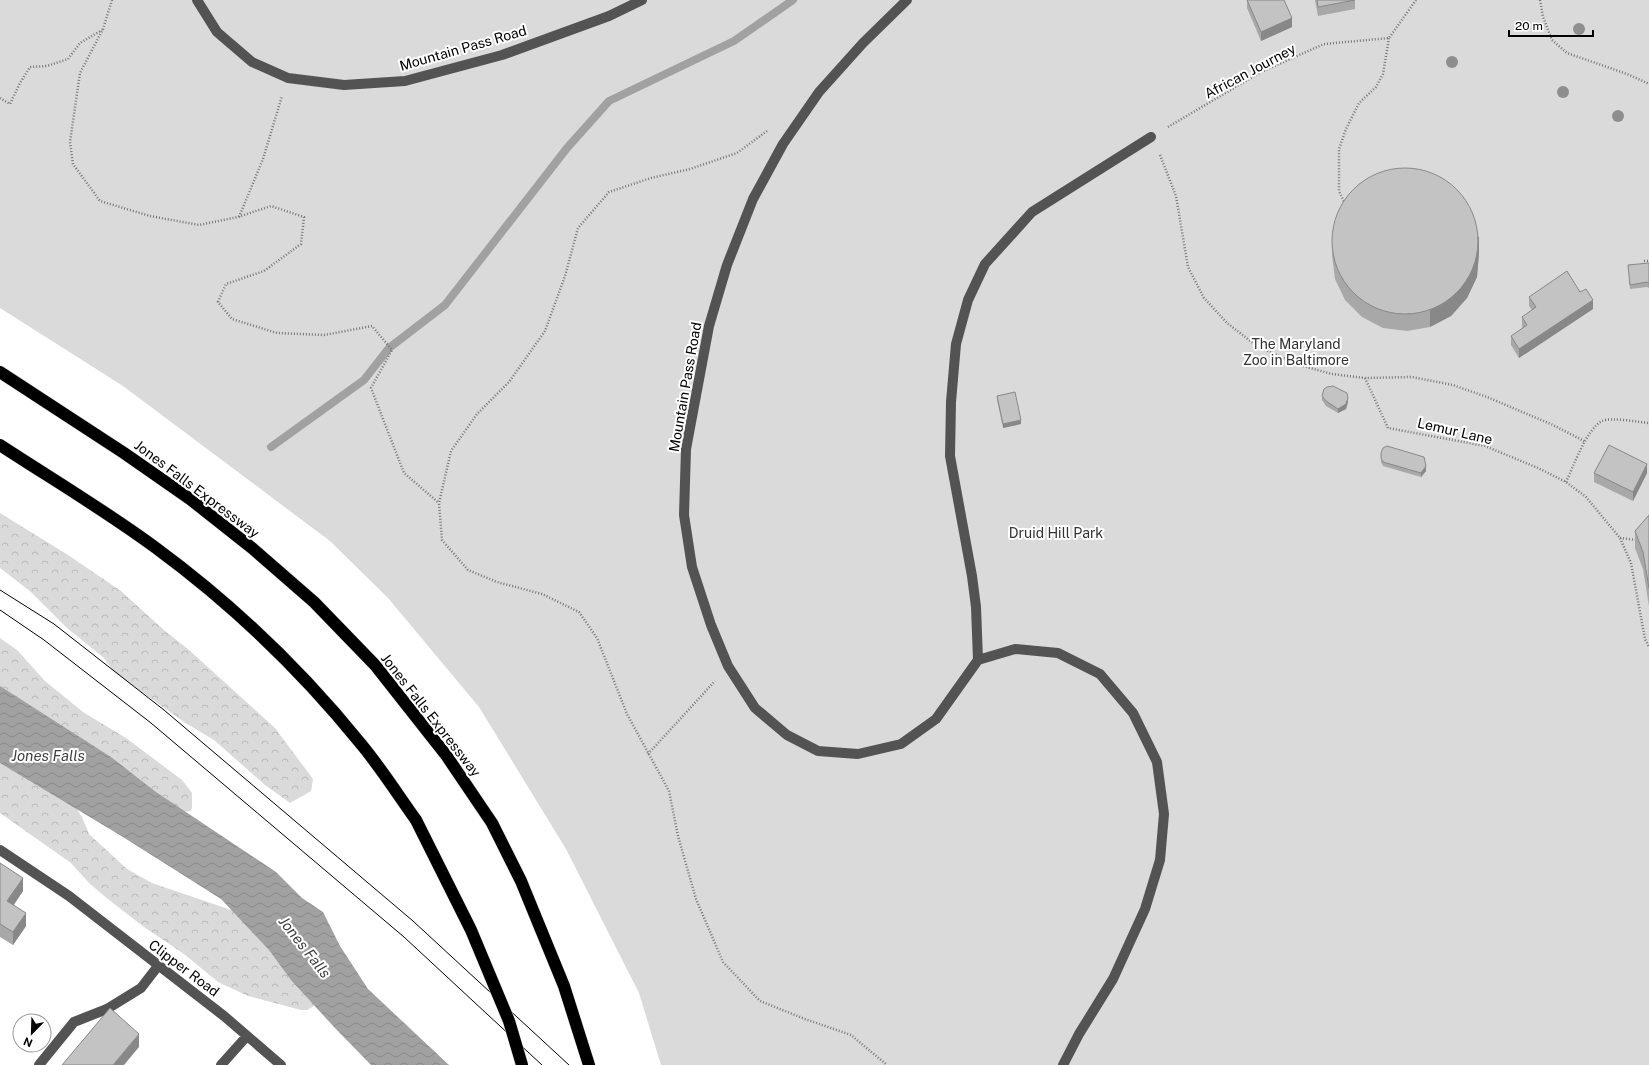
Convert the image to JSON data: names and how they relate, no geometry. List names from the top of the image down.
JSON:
{
  "streets": {
    "highway": ["Jones Falls Expressway"],
    "street": ["Mountain Pass Road", "Clipper Road"],
    "path": ["African Journey", "Lemur Lane"]
  },
  "water": ["Jones Falls"],
  "parks": ["The Maryland Zoo in Baltimore", "Druid Hill Park"],
  "scale_bar": "20 m",
  "north": "bottom left"
}
